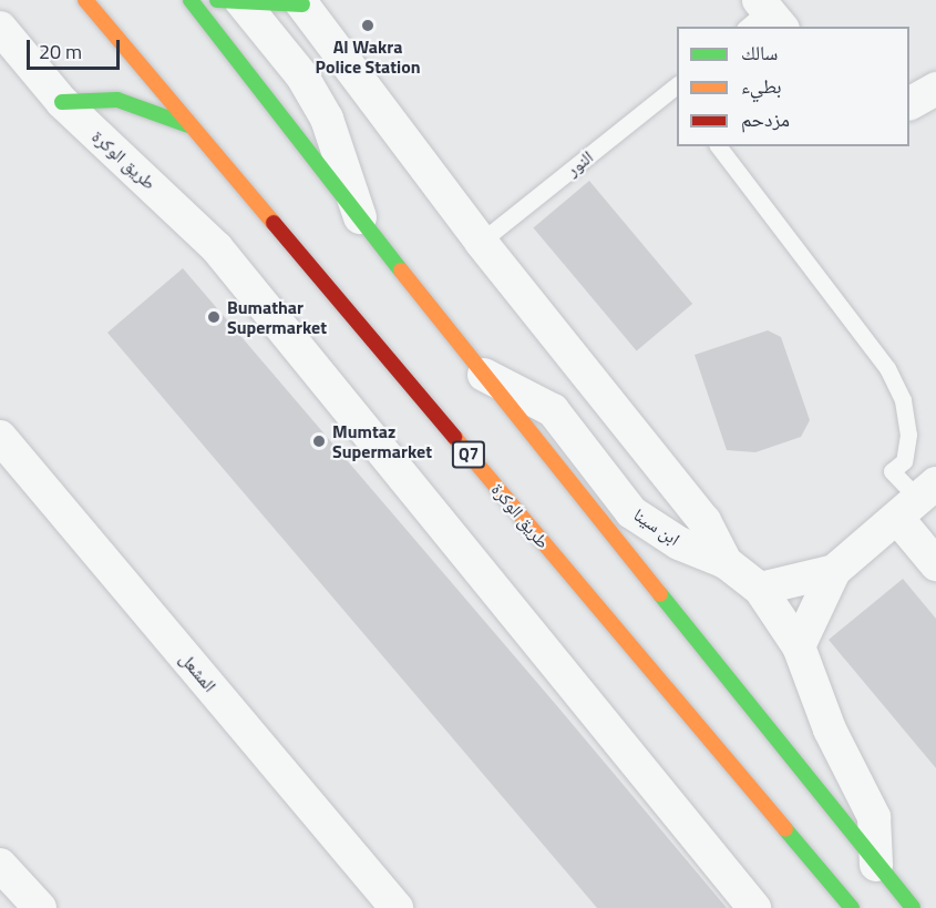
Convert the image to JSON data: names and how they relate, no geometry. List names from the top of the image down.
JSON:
{
  "streets": {
    "highway": ["طريق الوكرة", "Q7"],
    "street": ["ابن سينا", "المشعل"],
    "lane": ["النور"]
  },
  "places": ["Al Wakra Police Station", "Bumathar Supermarket", "Mumtaz Supermarket"],
  "legend": ["سالك", "بطيء", "مزدحم"],
  "scale_bar": "20 m"
}
